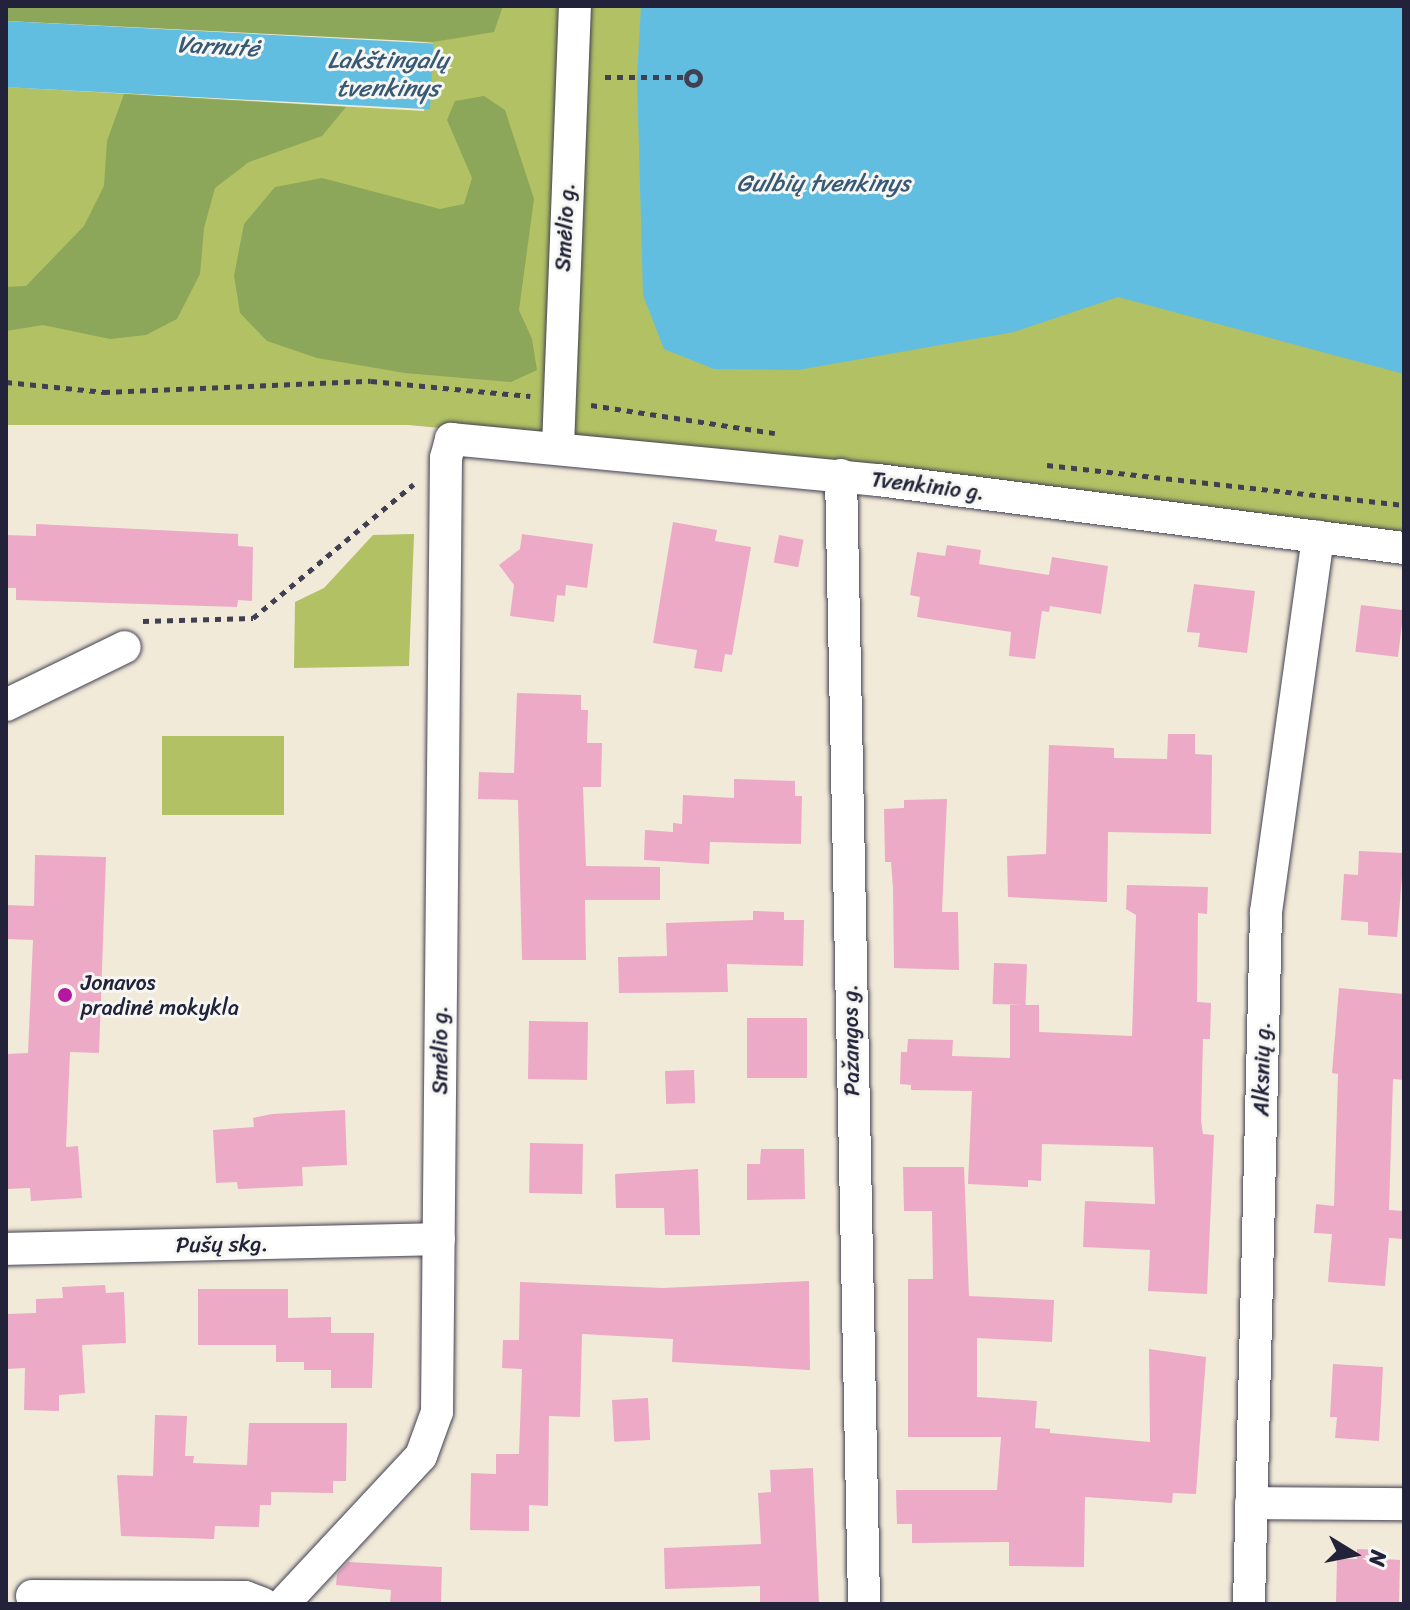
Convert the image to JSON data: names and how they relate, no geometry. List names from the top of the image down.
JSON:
{
  "streets": {
    "street": [
      "Smėlio g.",
      "Tvenkinio g.",
      "Pažangos g.",
      "Alksnių g.",
      "Pušų skg."
    ]
  },
  "crossings": [
    ["Smėlio g.", "Tvenkinio g."],
    ["Smėlio g.", "Pušų skg."],
    ["Tvenkinio g.", "Pažangos g."],
    ["Tvenkinio g.", "Alksnių g."]
  ],
  "water": ["Varnutė", "Lakštingalų tvenkinys", "Gulbių tvenkinys"],
  "places": ["Jonavos pradinė mokykla"],
  "north": "right"
}
